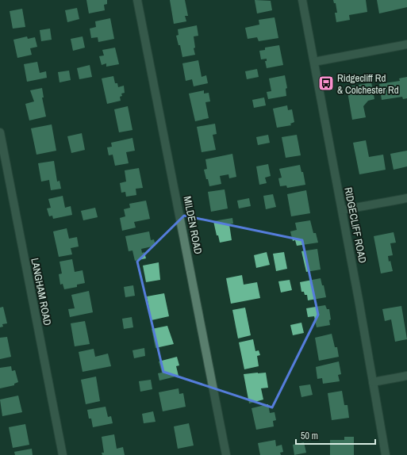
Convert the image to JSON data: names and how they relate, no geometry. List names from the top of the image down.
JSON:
{
  "streets": {
    "street": ["MILDEN ROAD", "RIDGECLIFF ROAD", "LANGHAM ROAD"]
  },
  "places": {
    "bus stop": ["Ridgecliff Rd & Colchester Rd"]
  },
  "scale_bar": "50 m"
}
